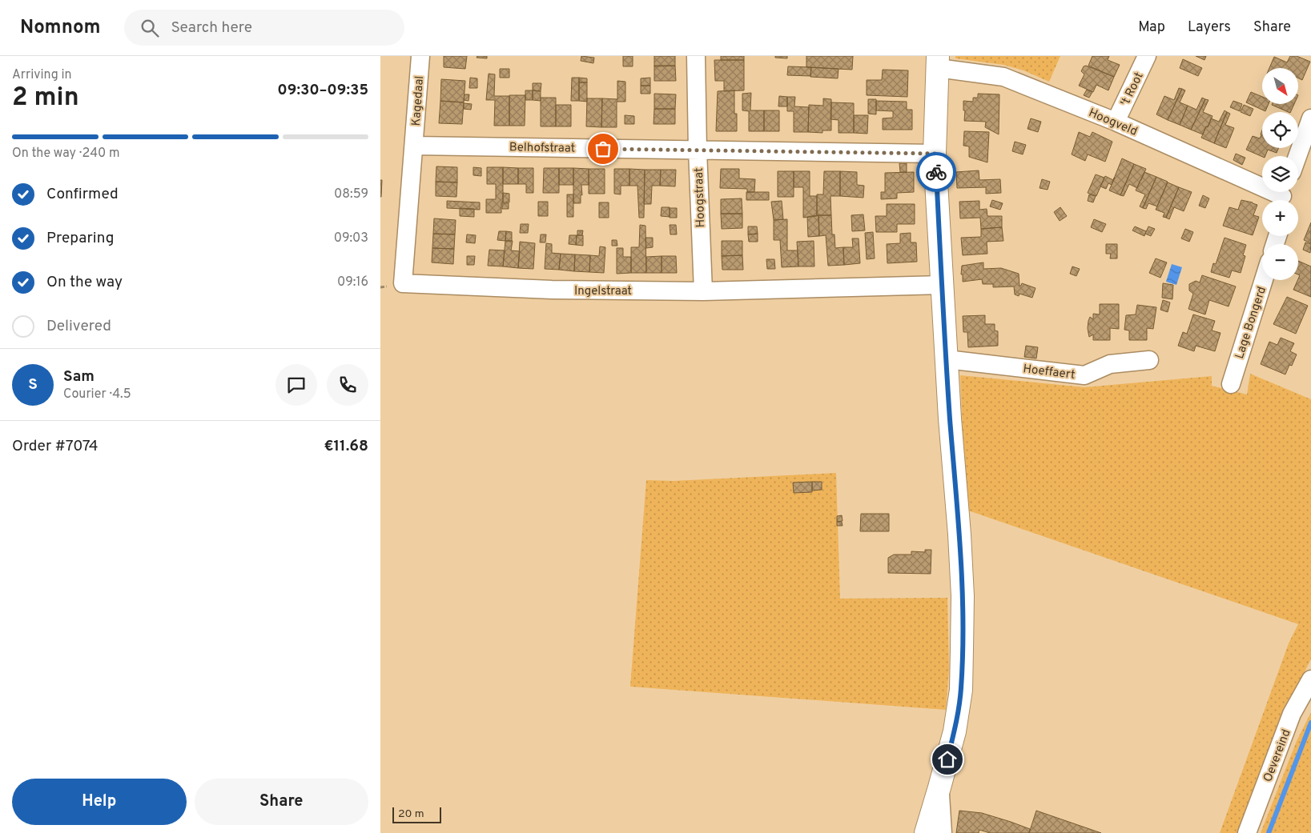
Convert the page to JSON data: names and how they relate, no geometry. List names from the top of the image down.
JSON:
{
  "streets": {
    "street": [
      "'t Root",
      "Kagedaal",
      "Hoogveld",
      "Belhofstraat",
      "Hoogstraat",
      "Ingelstraat",
      "Lage Bongerd",
      "Hoeffaert",
      "Oevereind"
    ]
  },
  "crossings": [
    ["'t Root", "Hoogveld"],
    ["Kagedaal", "Belhofstraat"],
    ["Kagedaal", "Ingelstraat"],
    ["Belhofstraat", "Hoogstraat"],
    ["Belhofstraat", "Ingelstraat"],
    ["Hoogstraat", "Ingelstraat"]
  ],
  "scale_bar": "20 m",
  "north": "bottom right",
  "page": {
    "header": "Nomnom",
    "search": "Search here",
    "nav": ["Map", "Layers", "Share"],
    "heading": ["2 min", "Arriving in", "09:30–09:35"],
    "panel": [
      "Sam",
      "Courier · 4.5",
      "Order #7074",
      "€11.68"
    ],
    "map_buttons": ["+", "−"],
    "bar": "On the way · 240 m",
    "list": [
      ["Confirmed", "08:59"],
      ["Preparing", "09:03"],
      ["On the way", "09:16"],
      "Delivered"
    ],
    "round": "S",
    "buttons": ["Help", "Share"],
    "scale": "20 m"
  }
}
